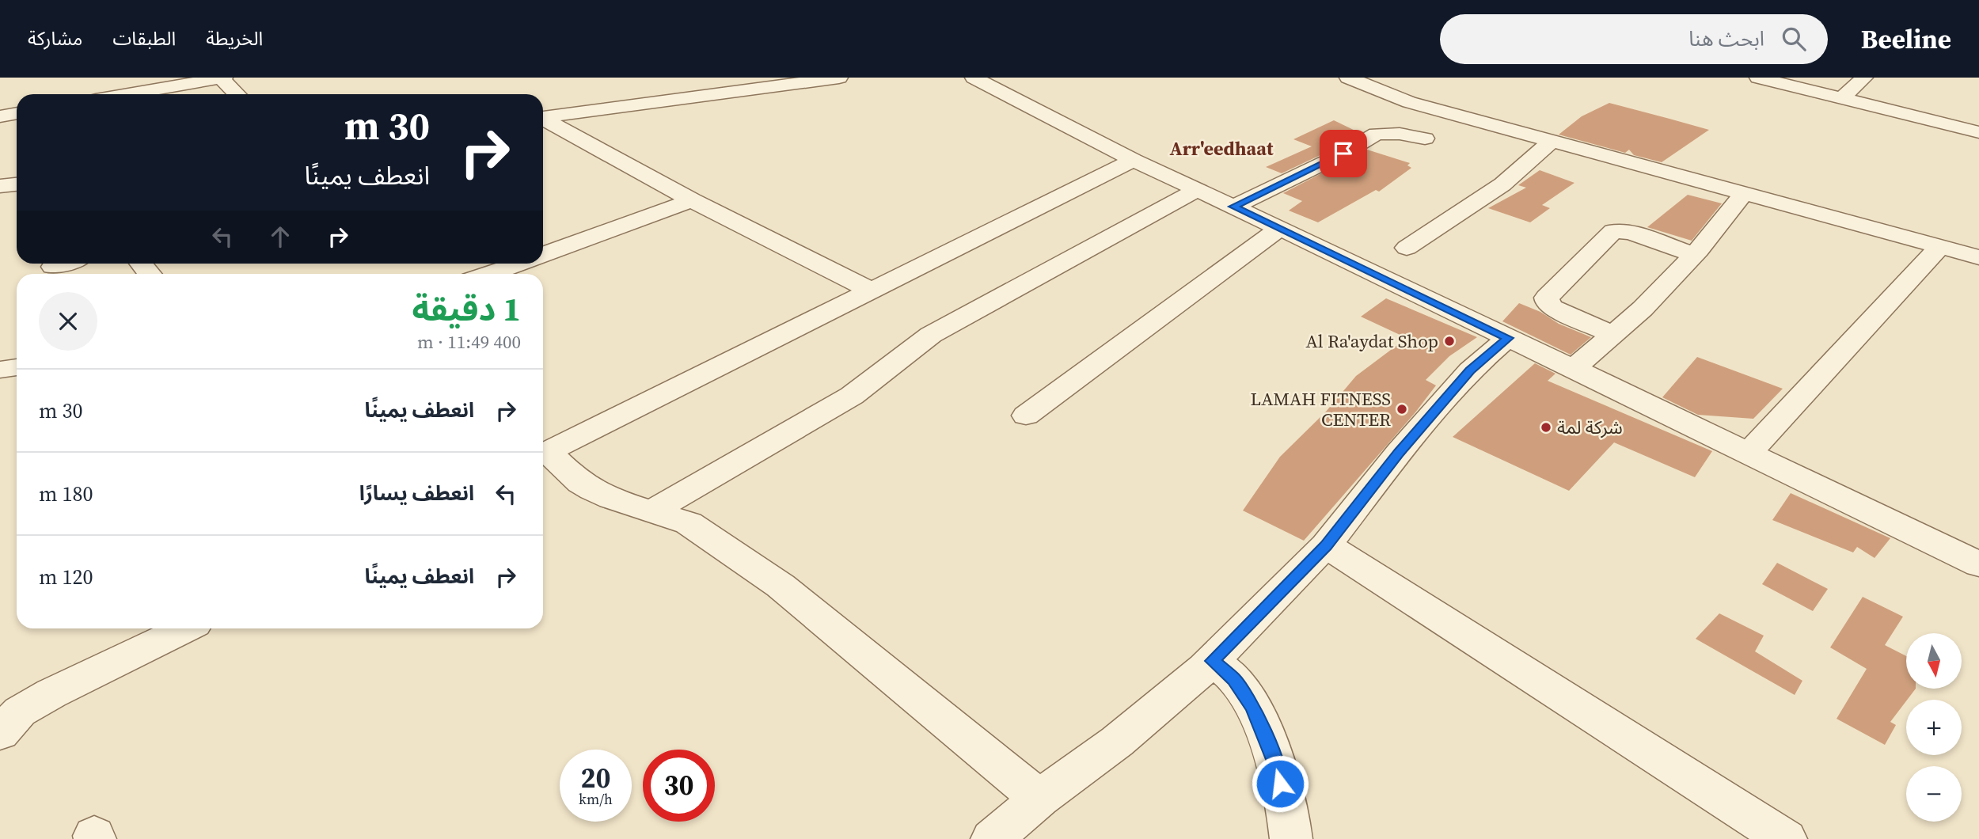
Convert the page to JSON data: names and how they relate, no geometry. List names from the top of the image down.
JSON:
{
  "districts": ["Arr'eedhaat"],
  "places": ["Al Ra'aydat Shop", "LAMAH FITNESS CENTER", "شركة لمة"],
  "north": "bottom",
  "page": {
    "header": "Beeline",
    "search": "ابحث هنا",
    "nav": ["الخريطة", "الطبقات", "مشاركة"],
    "turn": ["30 m", "انعطف يمينًا"],
    "heading": ["1 دقيقة", "400 m · 11:49"],
    "list": [
      {
        "name": "انعطف يمينًا",
        "value": "30 m"
      },
      {
        "name": "انعطف يسارًا",
        "value": "180 m"
      },
      {
        "name": "انعطف يمينًا",
        "value": "120 m"
      }
    ],
    "map_buttons": ["+", "−"],
    "speed": "20 km/h",
    "limit": "30"
  }
}
